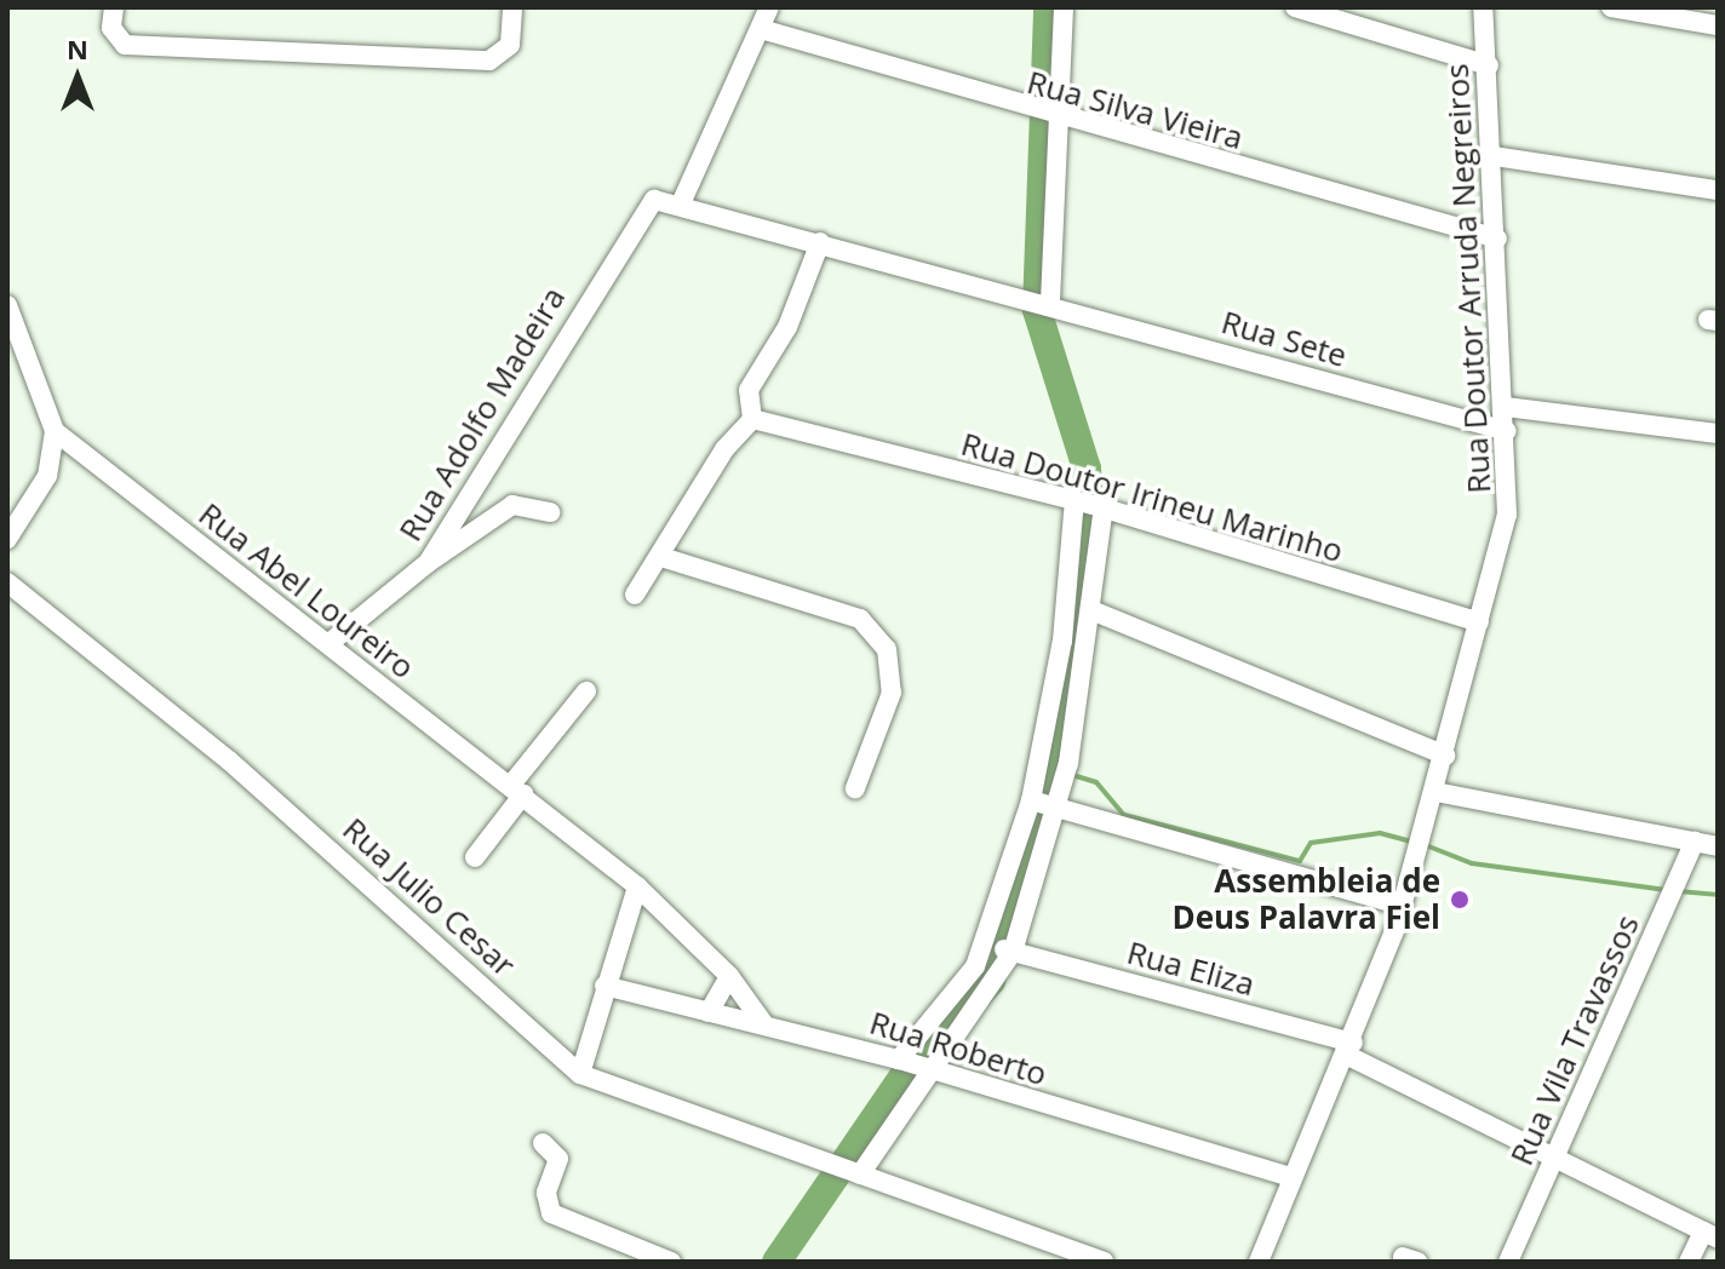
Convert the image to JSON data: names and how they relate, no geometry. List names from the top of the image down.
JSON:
{
  "streets": {
    "street": [
      "Rua Silva Vieira",
      "Rua Doutor Arruda Negreiros",
      "Rua Sete",
      "Rua Adolfo Madeira",
      "Rua Doutor Irineu Marinho",
      "Rua Abel Loureiro",
      "Rua Julio Cesar",
      "Rua Eliza",
      "Rua Vila Travassos",
      "Rua Roberto"
    ]
  },
  "crossings": [
    ["Rua Silva Vieira", "Rua Doutor Arruda Negreiros"],
    ["Rua Doutor Arruda Negreiros", "Rua Sete"],
    ["Rua Doutor Arruda Negreiros", "Rua Doutor Irineu Marinho"],
    ["Rua Doutor Arruda Negreiros", "Rua Eliza"],
    ["Rua Doutor Arruda Negreiros", "Rua Roberto"],
    ["Rua Adolfo Madeira", "Rua Abel Loureiro"],
    ["Rua Abel Loureiro", "Rua Roberto"],
    ["Rua Eliza", "Rua Vila Travassos"]
  ],
  "places": ["Assembleia de Deus Palavra Fiel"],
  "north": "top"
}
